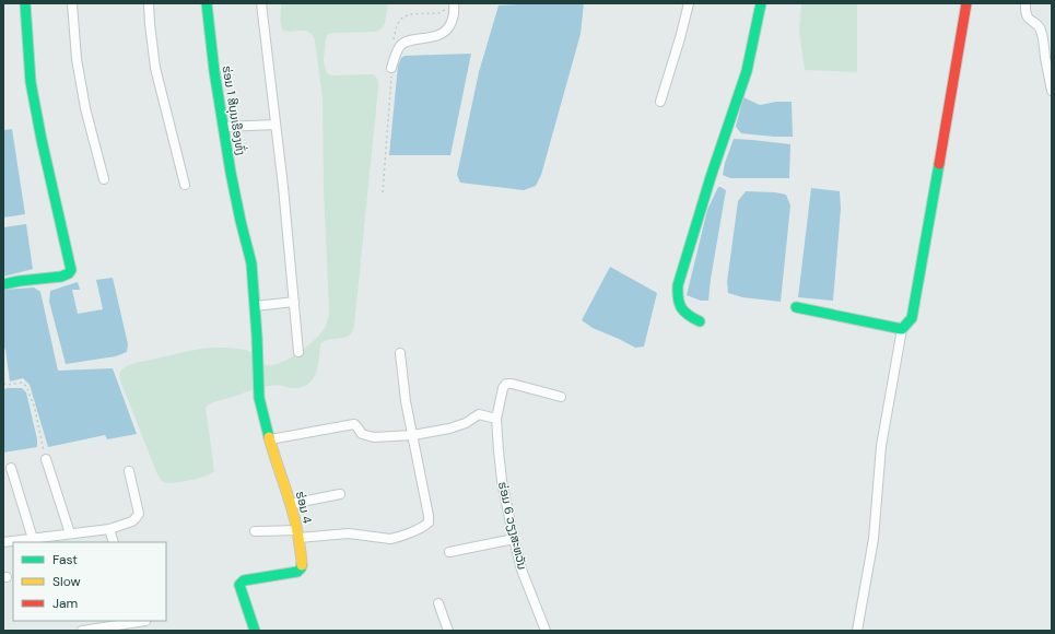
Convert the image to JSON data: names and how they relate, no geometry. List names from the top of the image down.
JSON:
{
  "streets": {
    "street": ["ຮ່ອມ 1 ສີບຸນເຮືອງທົ່ງ", "ຮ່ອມ 4", "ຮ່ອມ 6 ວຽງສະຫວັນ"]
  },
  "crossings": [
    ["ຮ່ອມ 1 ສີບຸນເຮືອງທົ່ງ", "ຮ່ອມ 4"]
  ],
  "legend": ["Fast", "Slow", "Jam"]
}
